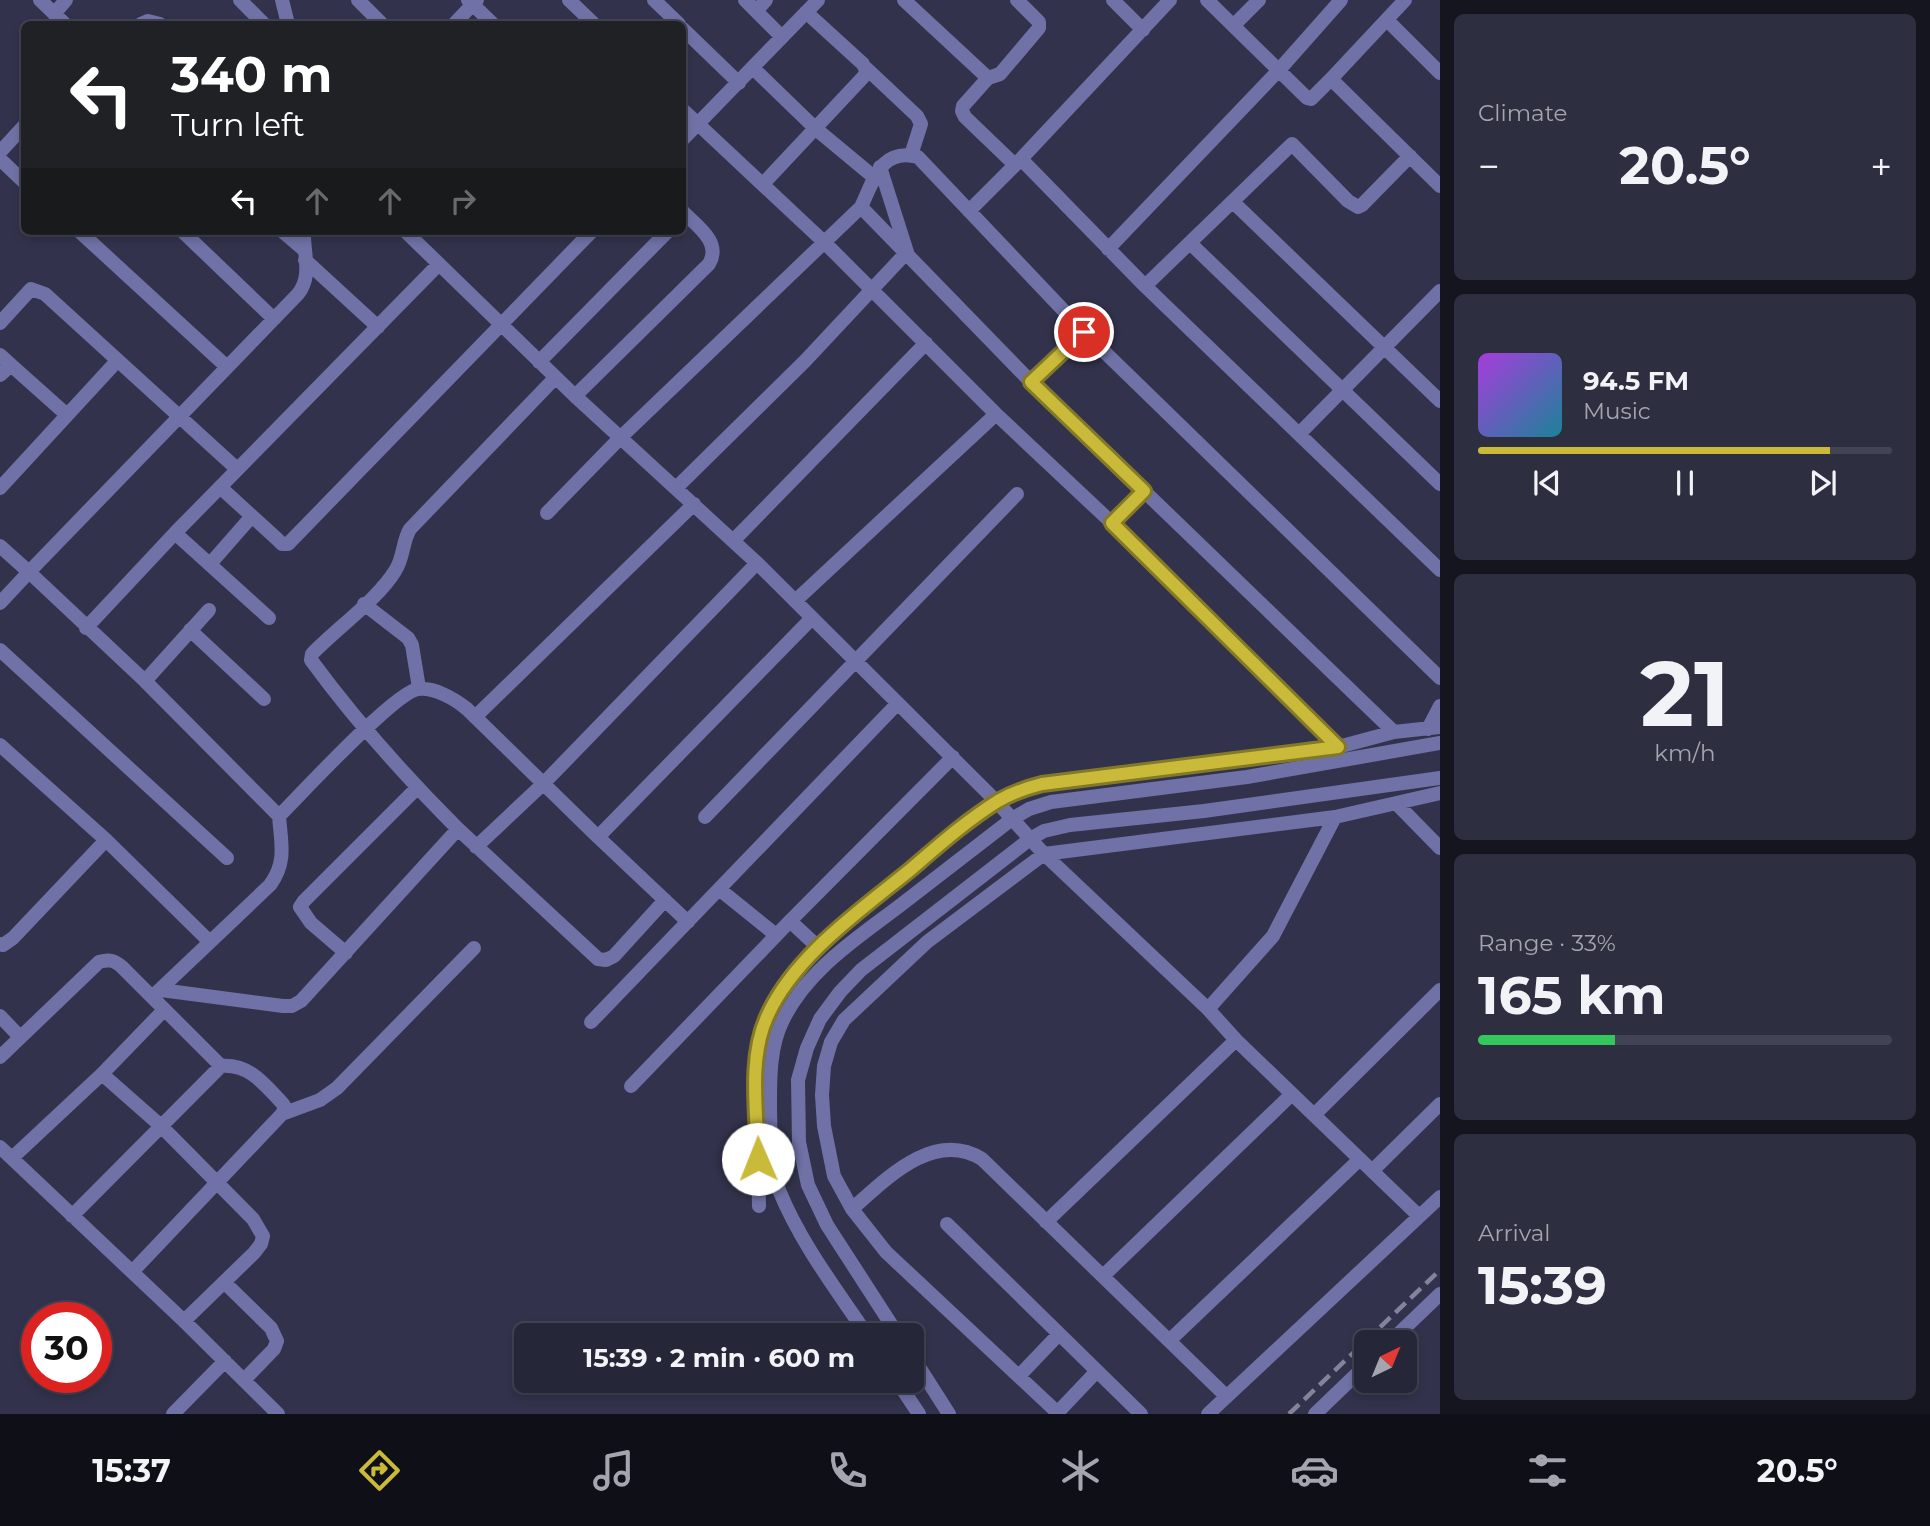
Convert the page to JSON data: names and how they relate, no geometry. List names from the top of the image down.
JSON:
{
  "north": "top right",
  "page": {
    "tile": [
      "Climate",
      ["21", "km/h"],
      ["Range · 33%", "165 km"],
      ["Arrival", "15:39"]
    ],
    "turn": ["340 m", "Turn left"],
    "heat": ["−", "20.5°", "+"],
    "song": ["94.5 FM", "Music"],
    "limit": "30",
    "trip": "15:39 · 2 min · 600 m",
    "tabs": ["15:37", "20.5°"]
  }
}
